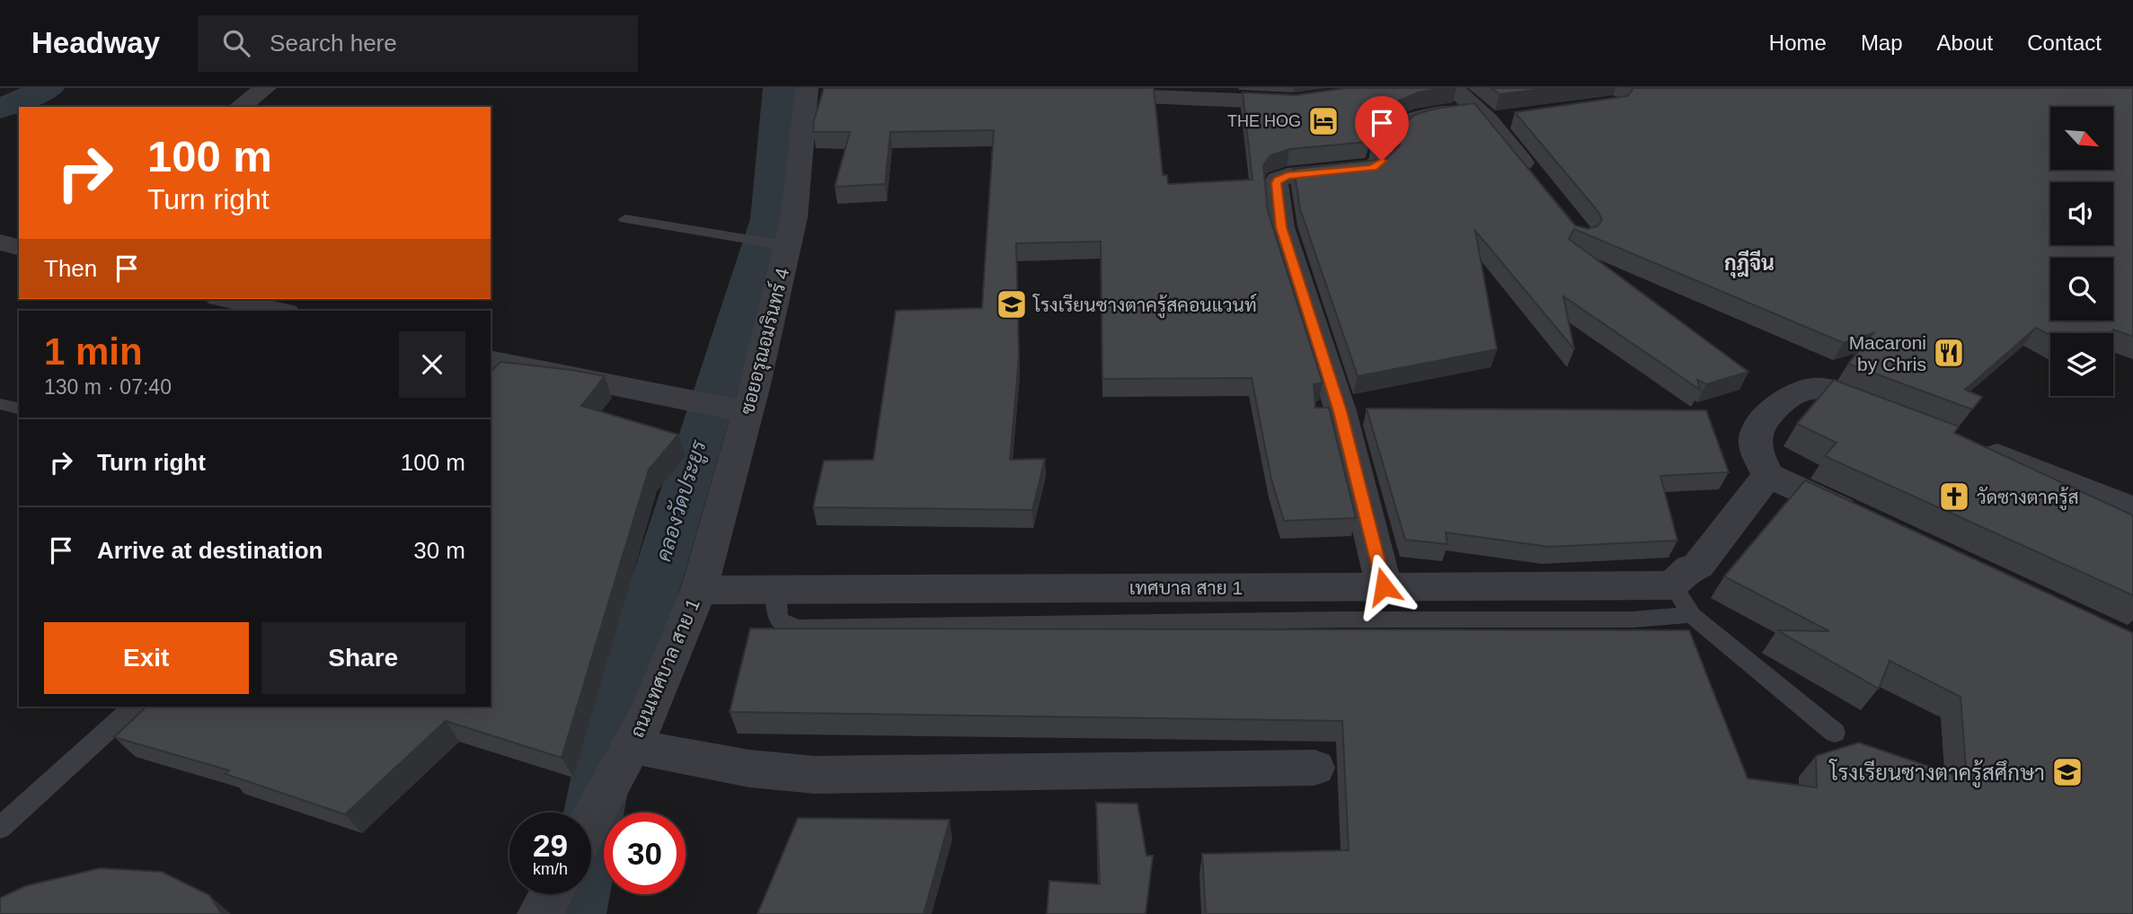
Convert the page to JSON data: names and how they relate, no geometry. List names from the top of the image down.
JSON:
{
  "streets": {
    "street": ["ซอยอรุณอมรินทร์ 4", "เทศบาล สาย 1", "ถนนเทศบาล สาย 1"]
  },
  "crossings": [
    ["ซอยอรุณอมรินทร์ 4", "เทศบาล สาย 1"],
    ["ซอยอรุณอมรินทร์ 4", "ถนนเทศบาล สาย 1"],
    ["เทศบาล สาย 1", "ถนนเทศบาล สาย 1"]
  ],
  "districts": ["กุฎีจีน"],
  "water": ["คลองวัดประยูร"],
  "places": {
    "hotel": ["THE HOG"],
    "school or university": ["โรงเรียนซางตาครู้สคอนแวนท์", "โรงเรียนซางตาครู้สศึกษา"],
    "restaurant": ["Macaroni by Chris"],
    "church": ["วัดซางตาครู้ส"]
  },
  "north": "bottom right",
  "page": {
    "header": "Headway",
    "search": "Search here",
    "nav": [
      "Home",
      "Map",
      "About",
      "Contact"
    ],
    "turn": ["100 m", "Turn right"],
    "then": "Then",
    "heading": ["1 min", "130 m · 07:40"],
    "list": [
      {
        "name": "Turn right",
        "value": "100 m"
      },
      {
        "name": "Arrive at destination",
        "value": "30 m"
      }
    ],
    "buttons": ["Exit", "Share"],
    "speed": "29 km/h",
    "limit": "30"
  }
}
